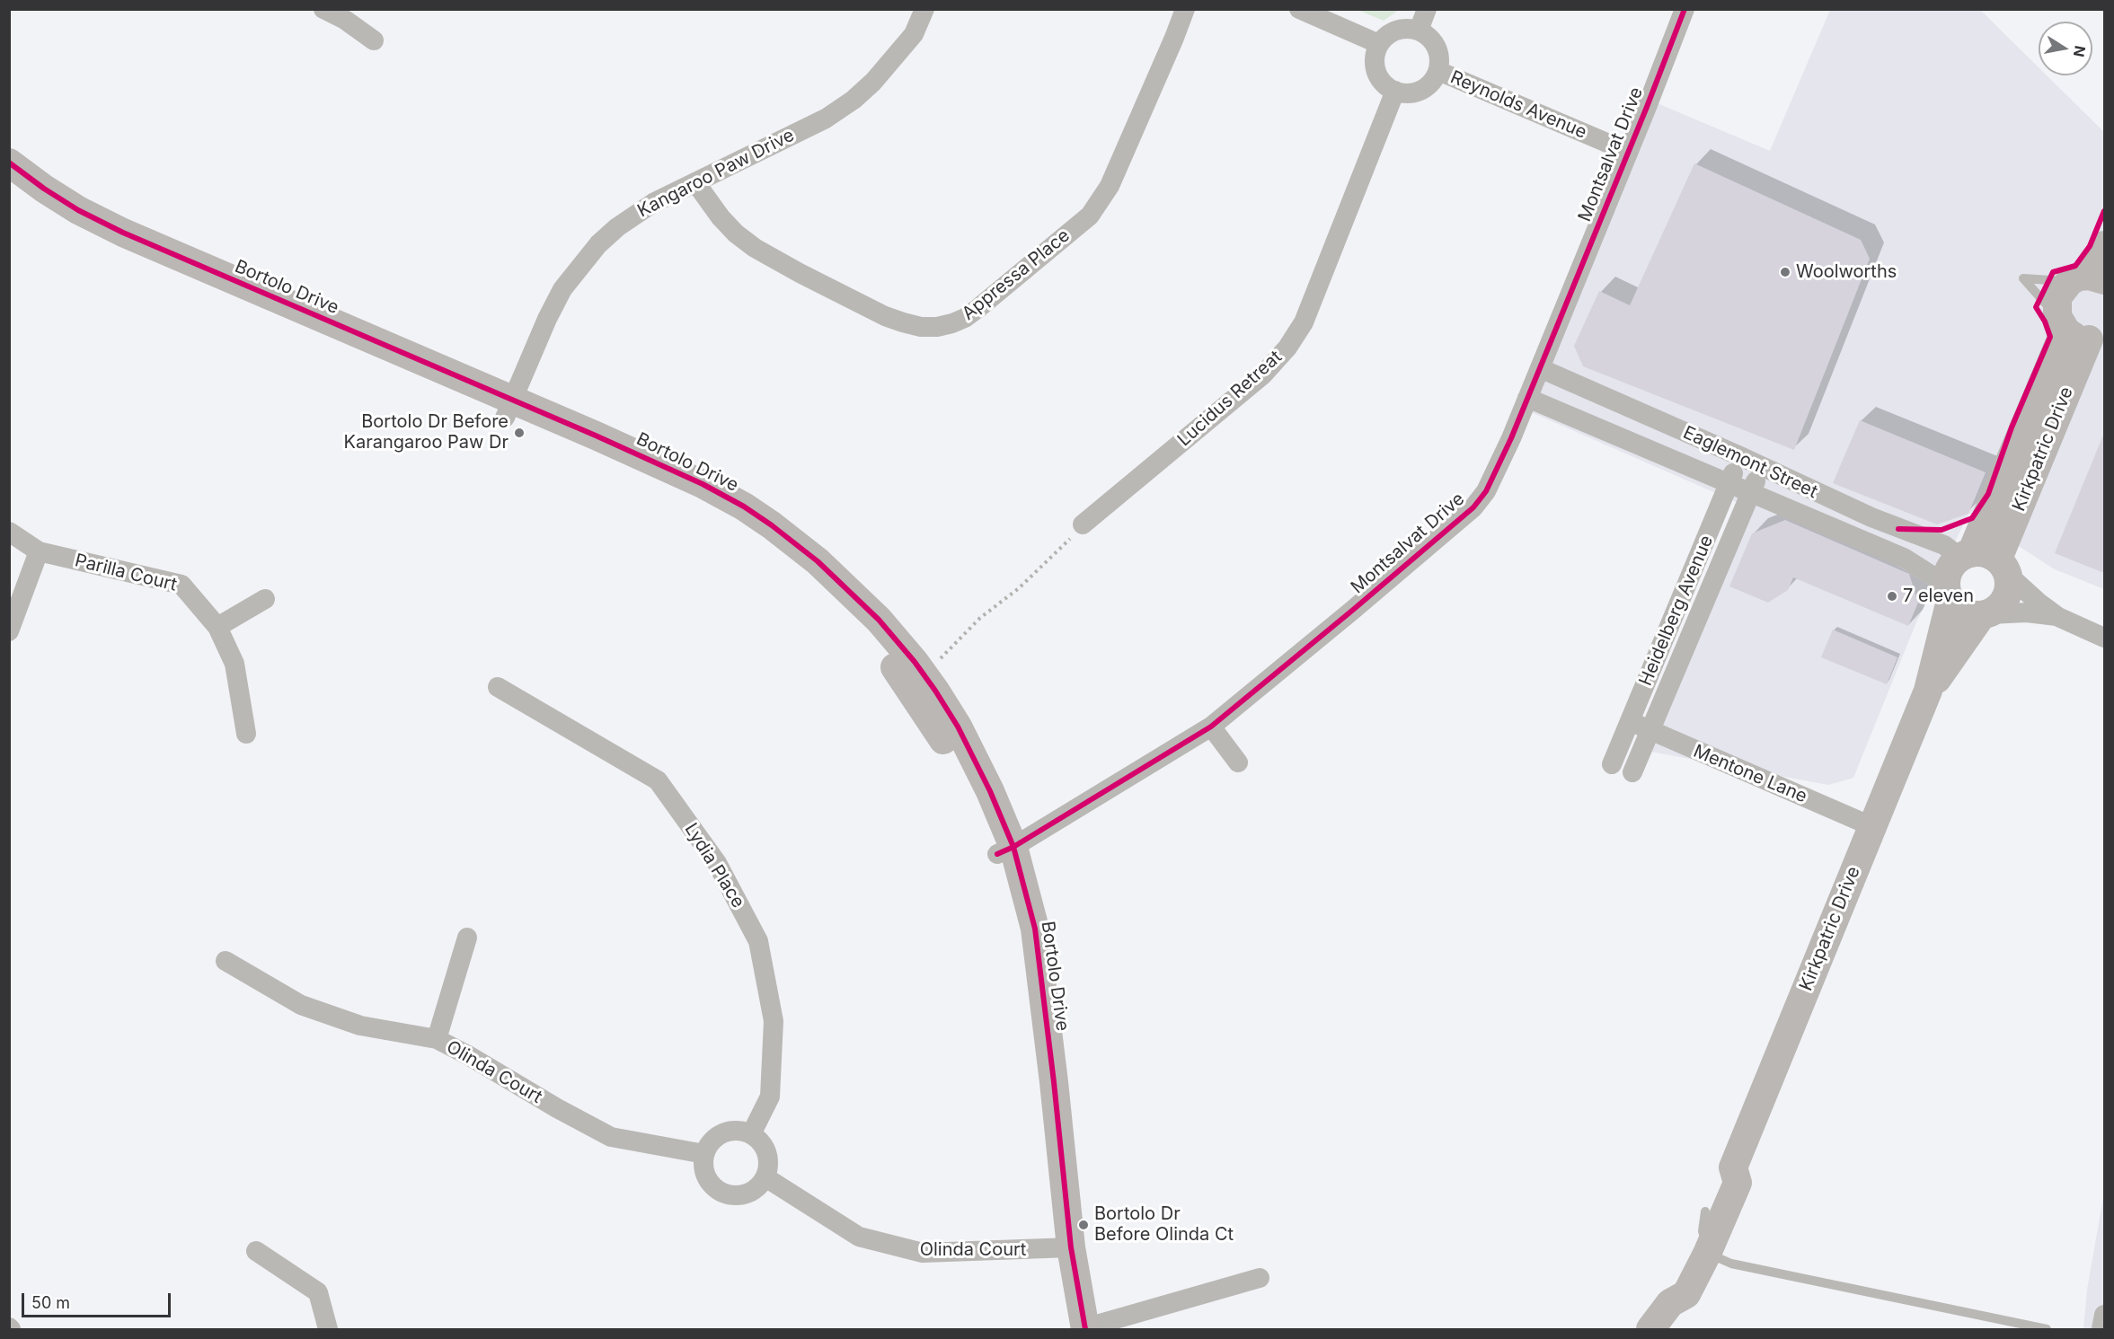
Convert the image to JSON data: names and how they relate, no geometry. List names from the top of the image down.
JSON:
{
  "streets": {
    "street": [
      "Reynolds Avenue",
      "Montsalvat Drive",
      "Kangaroo Paw Drive",
      "Appressa Place",
      "Bortolo Drive",
      "Lucidus Retreat",
      "Kirkpatric Drive",
      "Eaglemont Street",
      "Parilla Court",
      "Heidelberg Avenue",
      "Mentone Lane",
      "Lydia Place",
      "Olinda Court"
    ]
  },
  "crossings": [
    ["Reynolds Avenue", "Montsalvat Drive"],
    ["Reynolds Avenue", "Lucidus Retreat"],
    ["Montsalvat Drive", "Bortolo Drive"],
    ["Montsalvat Drive", "Eaglemont Street"],
    ["Kangaroo Paw Drive", "Appressa Place"],
    ["Kangaroo Paw Drive", "Bortolo Drive"],
    ["Bortolo Drive", "Olinda Court"],
    ["Kirkpatric Drive", "Eaglemont Street"],
    ["Kirkpatric Drive", "Mentone Lane"],
    ["Eaglemont Street", "Heidelberg Avenue"],
    ["Heidelberg Avenue", "Mentone Lane"],
    ["Lydia Place", "Olinda Court"]
  ],
  "places": [
    "Woolworths",
    "Bortolo Dr Before Karangaroo Paw Dr",
    "7 eleven",
    "Bortolo Dr Before Olinda Ct"
  ],
  "scale_bar": "50 m",
  "north": "right"
}
